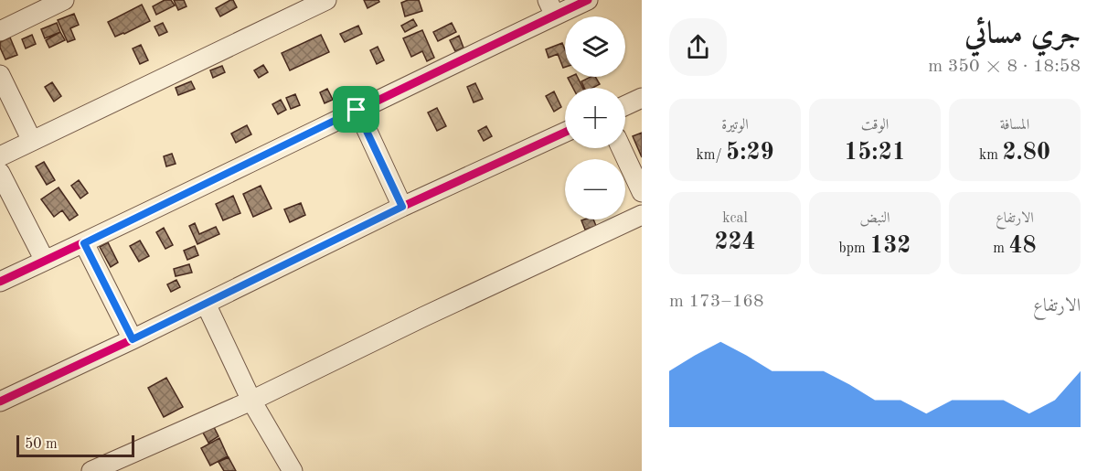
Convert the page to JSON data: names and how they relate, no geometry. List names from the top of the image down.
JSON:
{
  "scale_bar": "50 m",
  "page": {
    "heading": ["جري مسائي", "18:58 · 8 × 350 m"],
    "map_buttons": ["+", "−"],
    "stats": [
      ["المسافة", "2.80 km"],
      ["الوقت", "15:21"],
      ["الوتيرة", "5:29 /km"],
      ["الارتفاع", "48 m"],
      ["النبض", "132 bpm"],
      ["kcal", "224"]
    ],
    "chart": ["الارتفاع", "168–173 m"],
    "scale": "50 m"
  }
}
